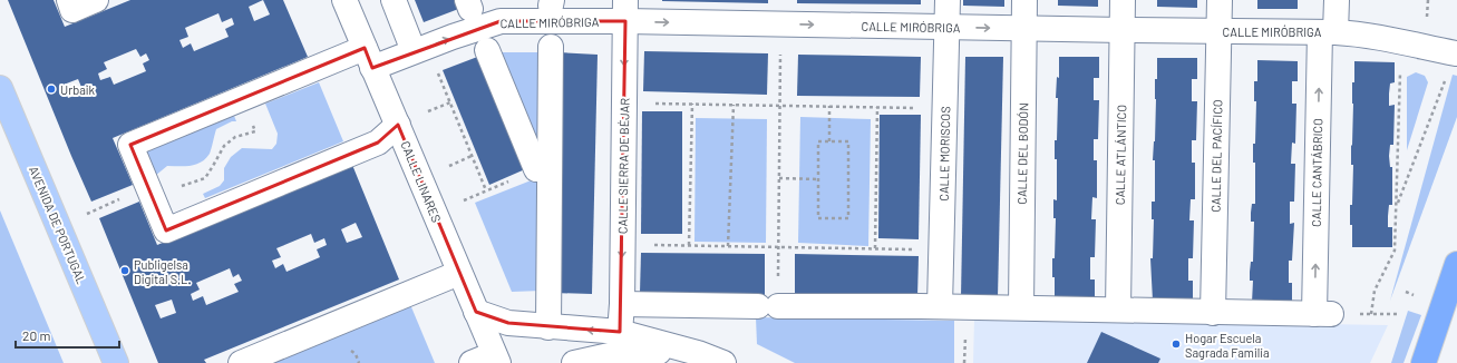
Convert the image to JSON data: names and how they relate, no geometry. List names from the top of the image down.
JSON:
{
  "streets": {
    "main road": ["AVENIDA DE PORTUGAL"],
    "street": [
      "CALLE MIRÓBRIGA",
      "CALLE MORISCOS",
      "CALLE DEL BODÓN",
      "CALLE ATLÁNTICO",
      "CALLE DEL PACÍFICO",
      "CALLE SIERRA DE BÉJAR",
      "CALLE CANTÁBRICO",
      "CALLE LINARES"
    ]
  },
  "crossings": [
    ["CALLE MIRÓBRIGA", "CALLE MORISCOS"],
    ["CALLE MIRÓBRIGA", "CALLE DEL BODÓN"],
    ["CALLE MIRÓBRIGA", "CALLE ATLÁNTICO"],
    ["CALLE MIRÓBRIGA", "CALLE DEL PACÍFICO"],
    ["CALLE MIRÓBRIGA", "CALLE SIERRA DE BÉJAR"],
    ["CALLE MIRÓBRIGA", "CALLE CANTÁBRICO"],
    ["CALLE MIRÓBRIGA", "CALLE LINARES"],
    ["CALLE DEL PACÍFICO", "CALLE CANTÁBRICO"]
  ],
  "one_way": ["CALLE MIRÓBRIGA"],
  "places": ["Urbaik", "Publigelsa Digital S.L.", "Hogar Escuela Sagrada Familia"],
  "scale_bar": "20 m"
}
